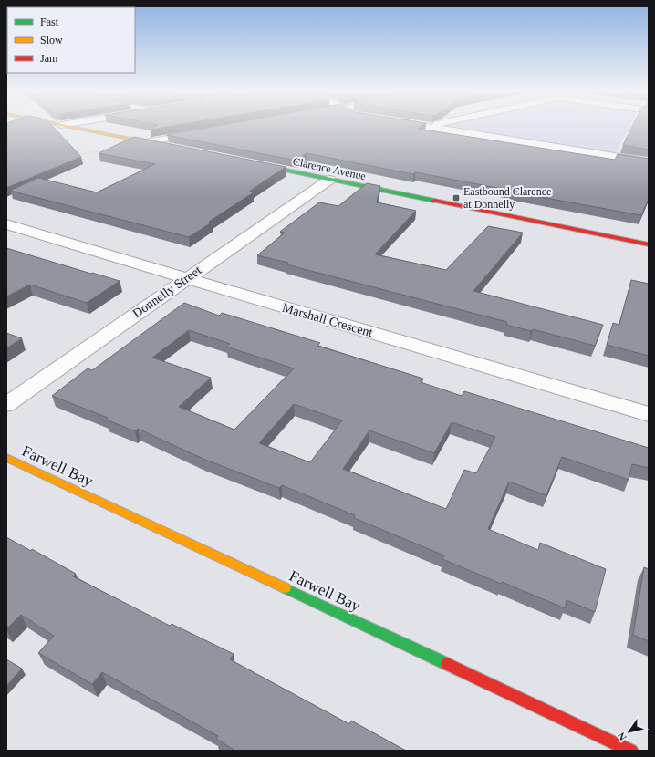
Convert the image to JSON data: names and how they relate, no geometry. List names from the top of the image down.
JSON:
{
  "streets": {
    "street": [
      "Clarence Avenue",
      "Donnelly Street",
      "Marshall Crescent",
      "Farwell Bay"
    ]
  },
  "crossings": [
    ["Clarence Avenue", "Donnelly Street"],
    ["Donnelly Street", "Marshall Crescent"]
  ],
  "places": {
    "transit": ["Eastbound Clarence at Donnelly"]
  },
  "legend": ["Fast", "Slow", "Jam"],
  "north": "bottom left"
}
